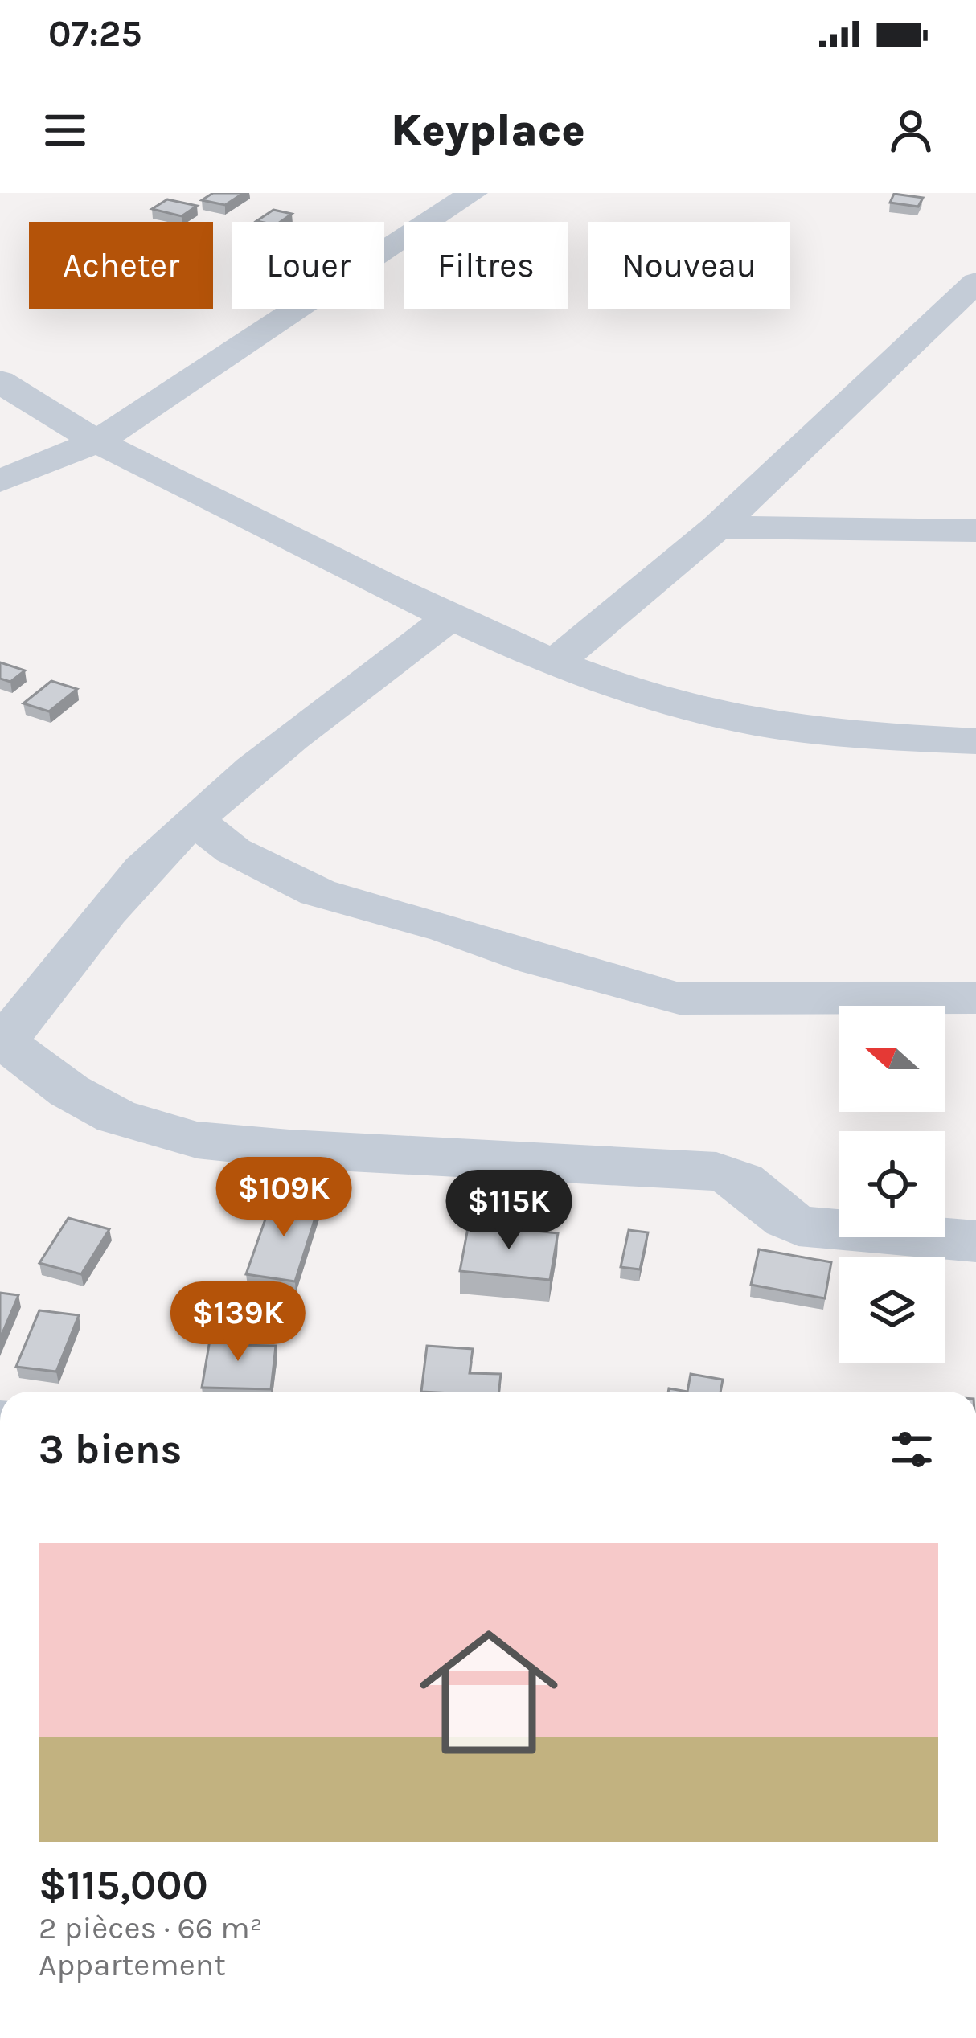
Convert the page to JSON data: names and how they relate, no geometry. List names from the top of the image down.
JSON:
{
  "north": "left",
  "page": {
    "status": "07:25",
    "header": "Keyplace",
    "chip": [
      "Acheter",
      "Louer",
      "Filtres",
      "Nouveau"
    ],
    "price": ["$109K", "$115K", "$139K"],
    "heading": "3 biens",
    "list": [
      {
        "name": "$115,000",
        "note": "2 pièces · 66 m² · Appartement"
      }
    ]
  }
}
